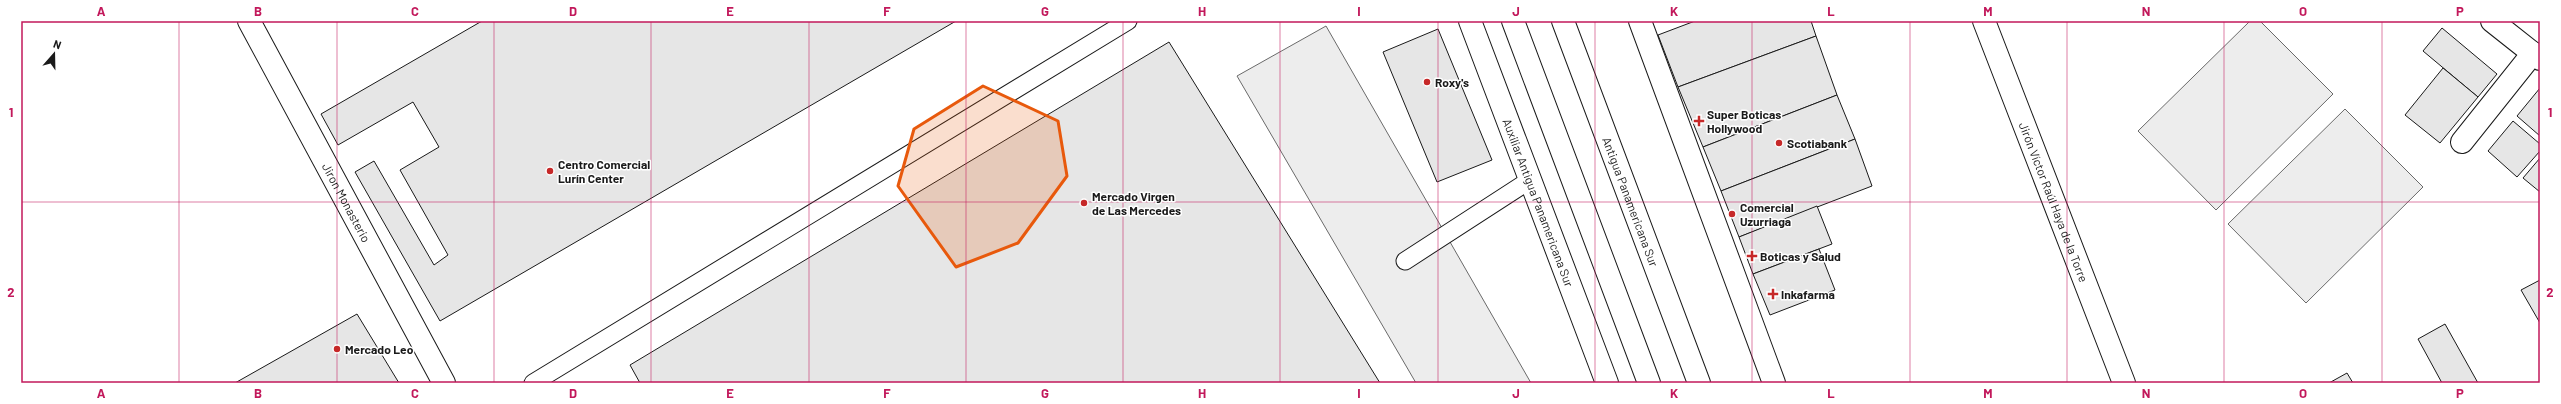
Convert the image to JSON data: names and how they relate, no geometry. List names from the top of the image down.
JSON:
{
  "streets": {
    "street": [
      "Jiron Monasterio",
      "Auxiliar Antigua Panamericana Sur",
      "Antigua Panamericana Sur",
      "Jirón Víctor Raúl Haya de la Torre"
    ]
  },
  "places": {
    "other": [
      "Roxy's",
      "Scotiabank",
      "Centro Comercial Lurín Center",
      "Mercado Virgen de Las Mercedes",
      "Comercial Uzurriaga",
      "Mercado Leo"
    ],
    "health": ["Super Boticas Hollywood", "Boticas y Salud", "Inkafarma"]
  },
  "north": "top",
  "grid": {
    "columns": [
      "A",
      "B",
      "C",
      "D",
      "E",
      "F",
      "G",
      "H",
      "I",
      "J",
      "K",
      "L",
      "M",
      "N",
      "O",
      "P"
    ],
    "rows": ["1", "2"]
  }
}
